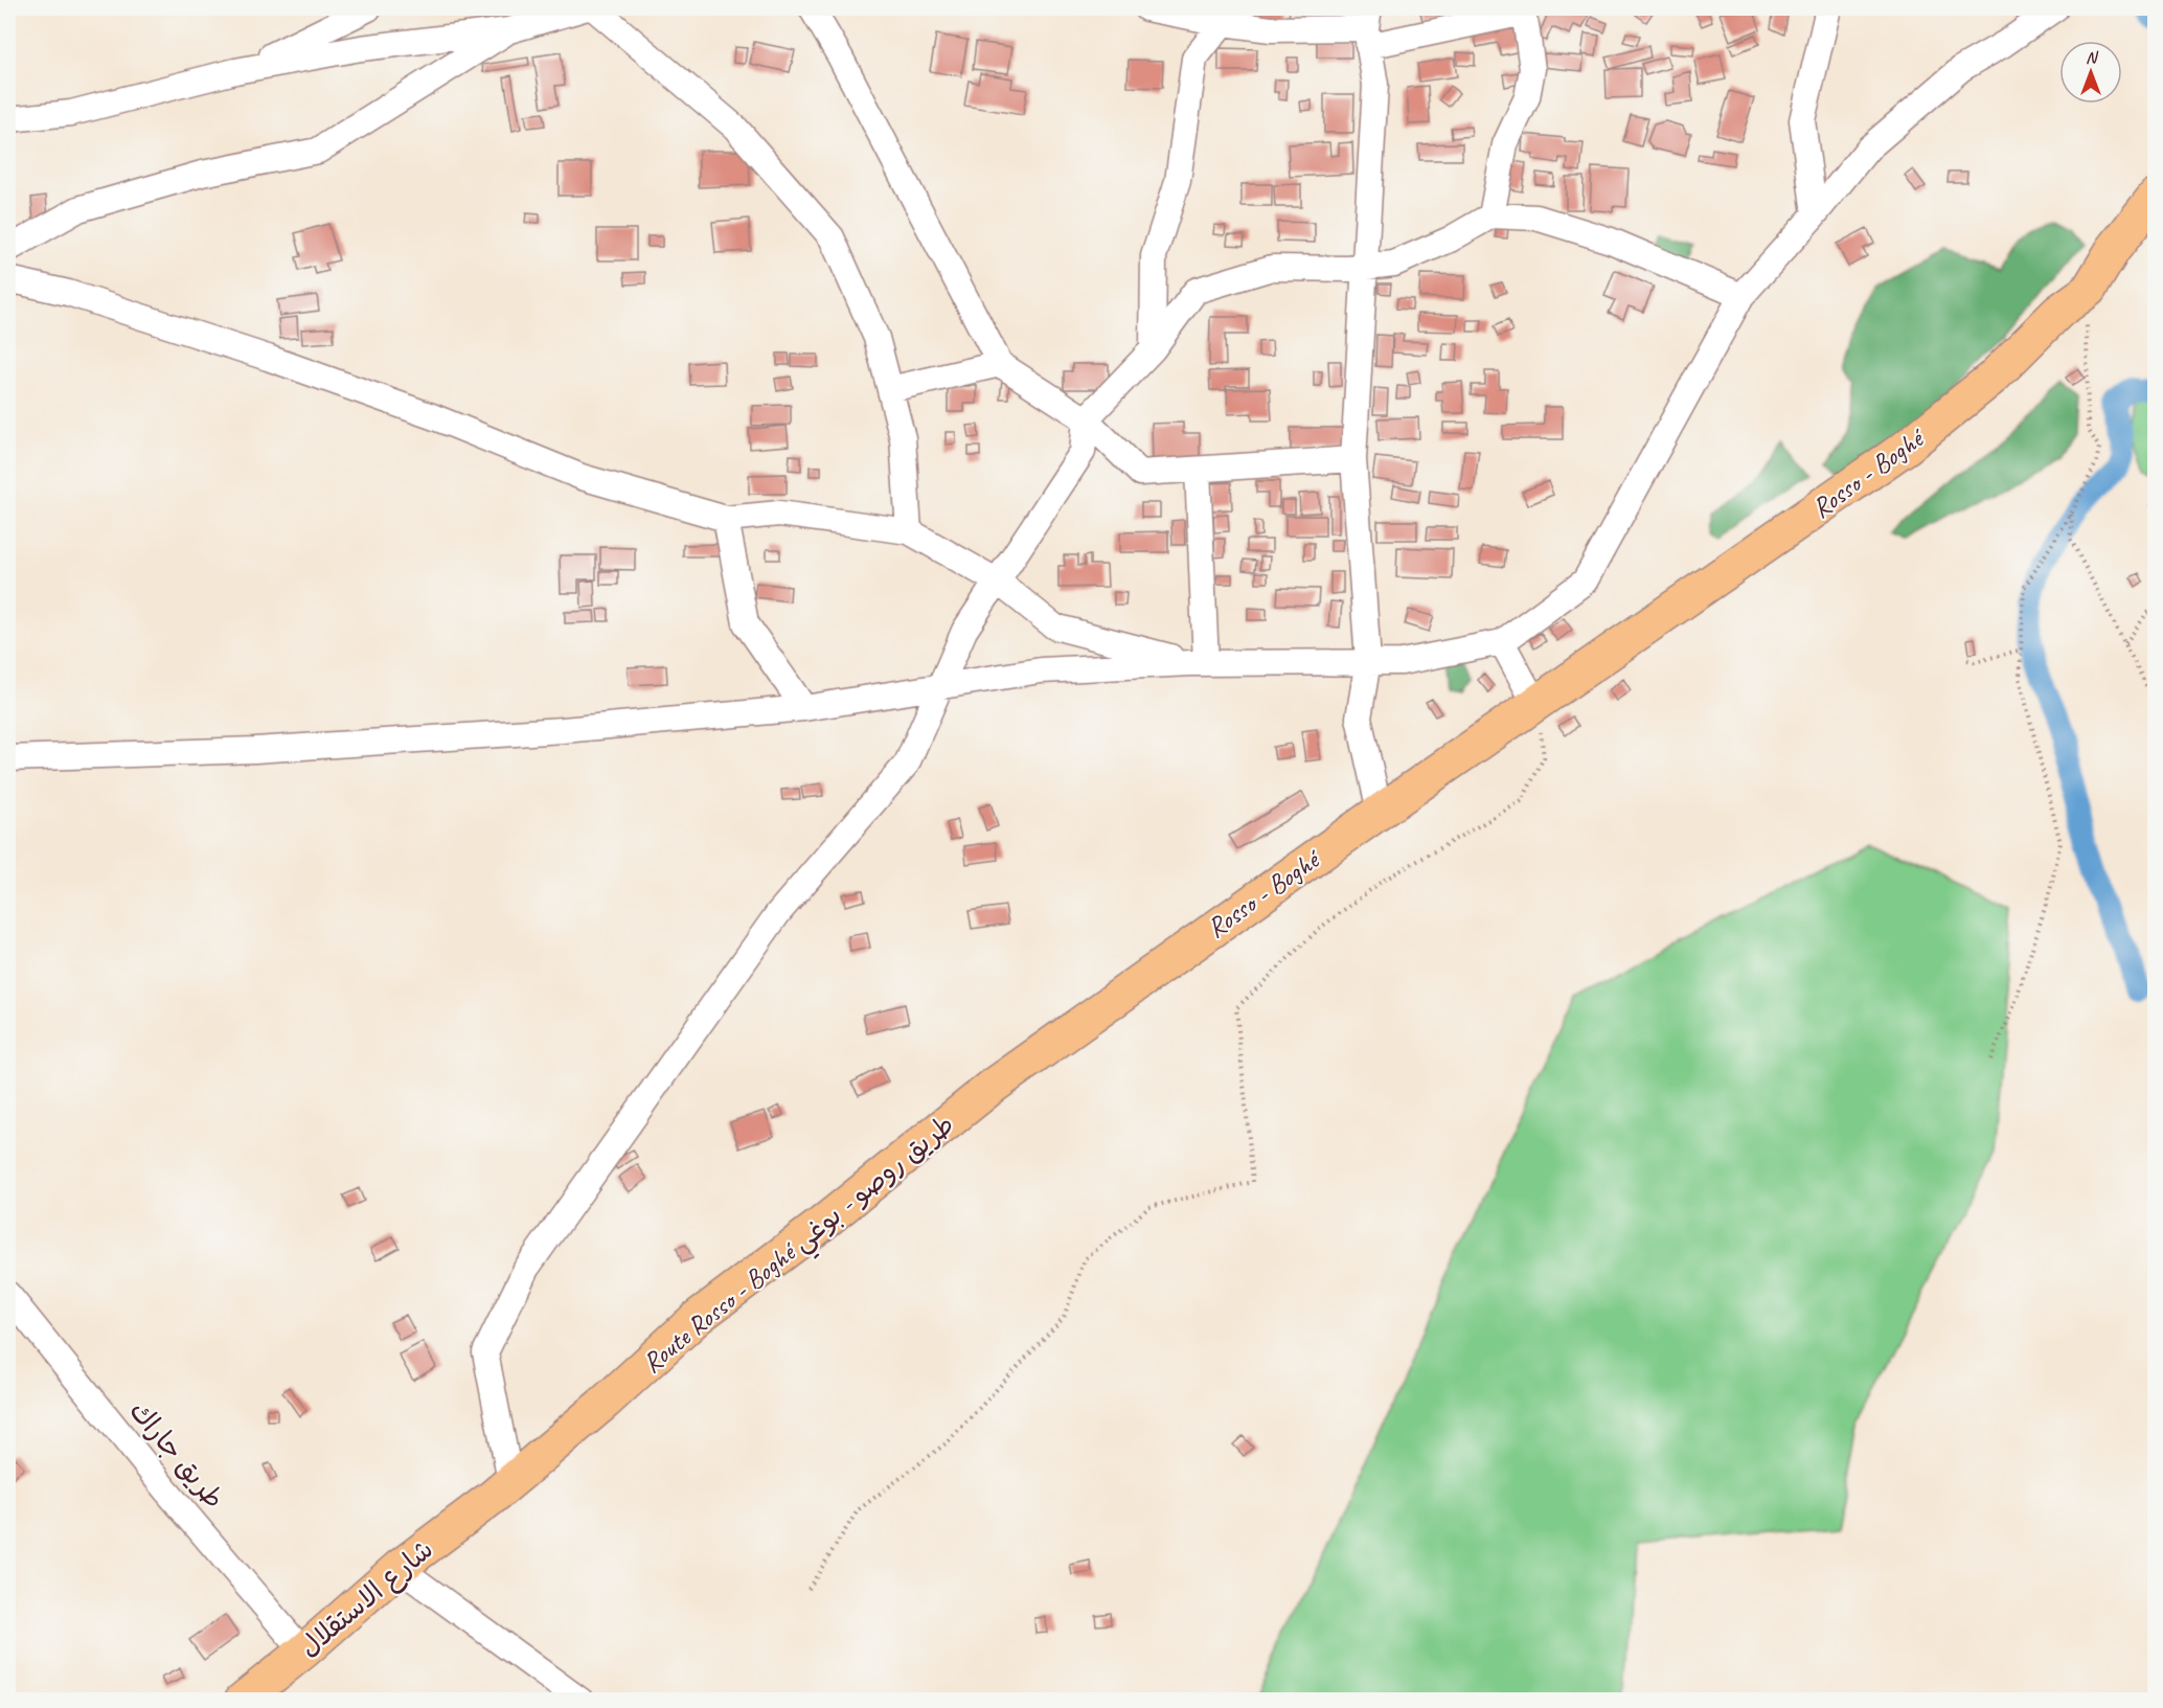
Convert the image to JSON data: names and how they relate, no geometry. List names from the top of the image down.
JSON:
{
  "streets": {
    "highway": ["Rosso - Boghé", "شارع الاستقلال"],
    "street": ["طريق جاراك"]
  },
  "crossings": [
    ["Rosso - Boghé", "شارع الاستقلال"],
    ["طريق جاراك", "شارع الاستقلال"]
  ],
  "north": "top"
}
